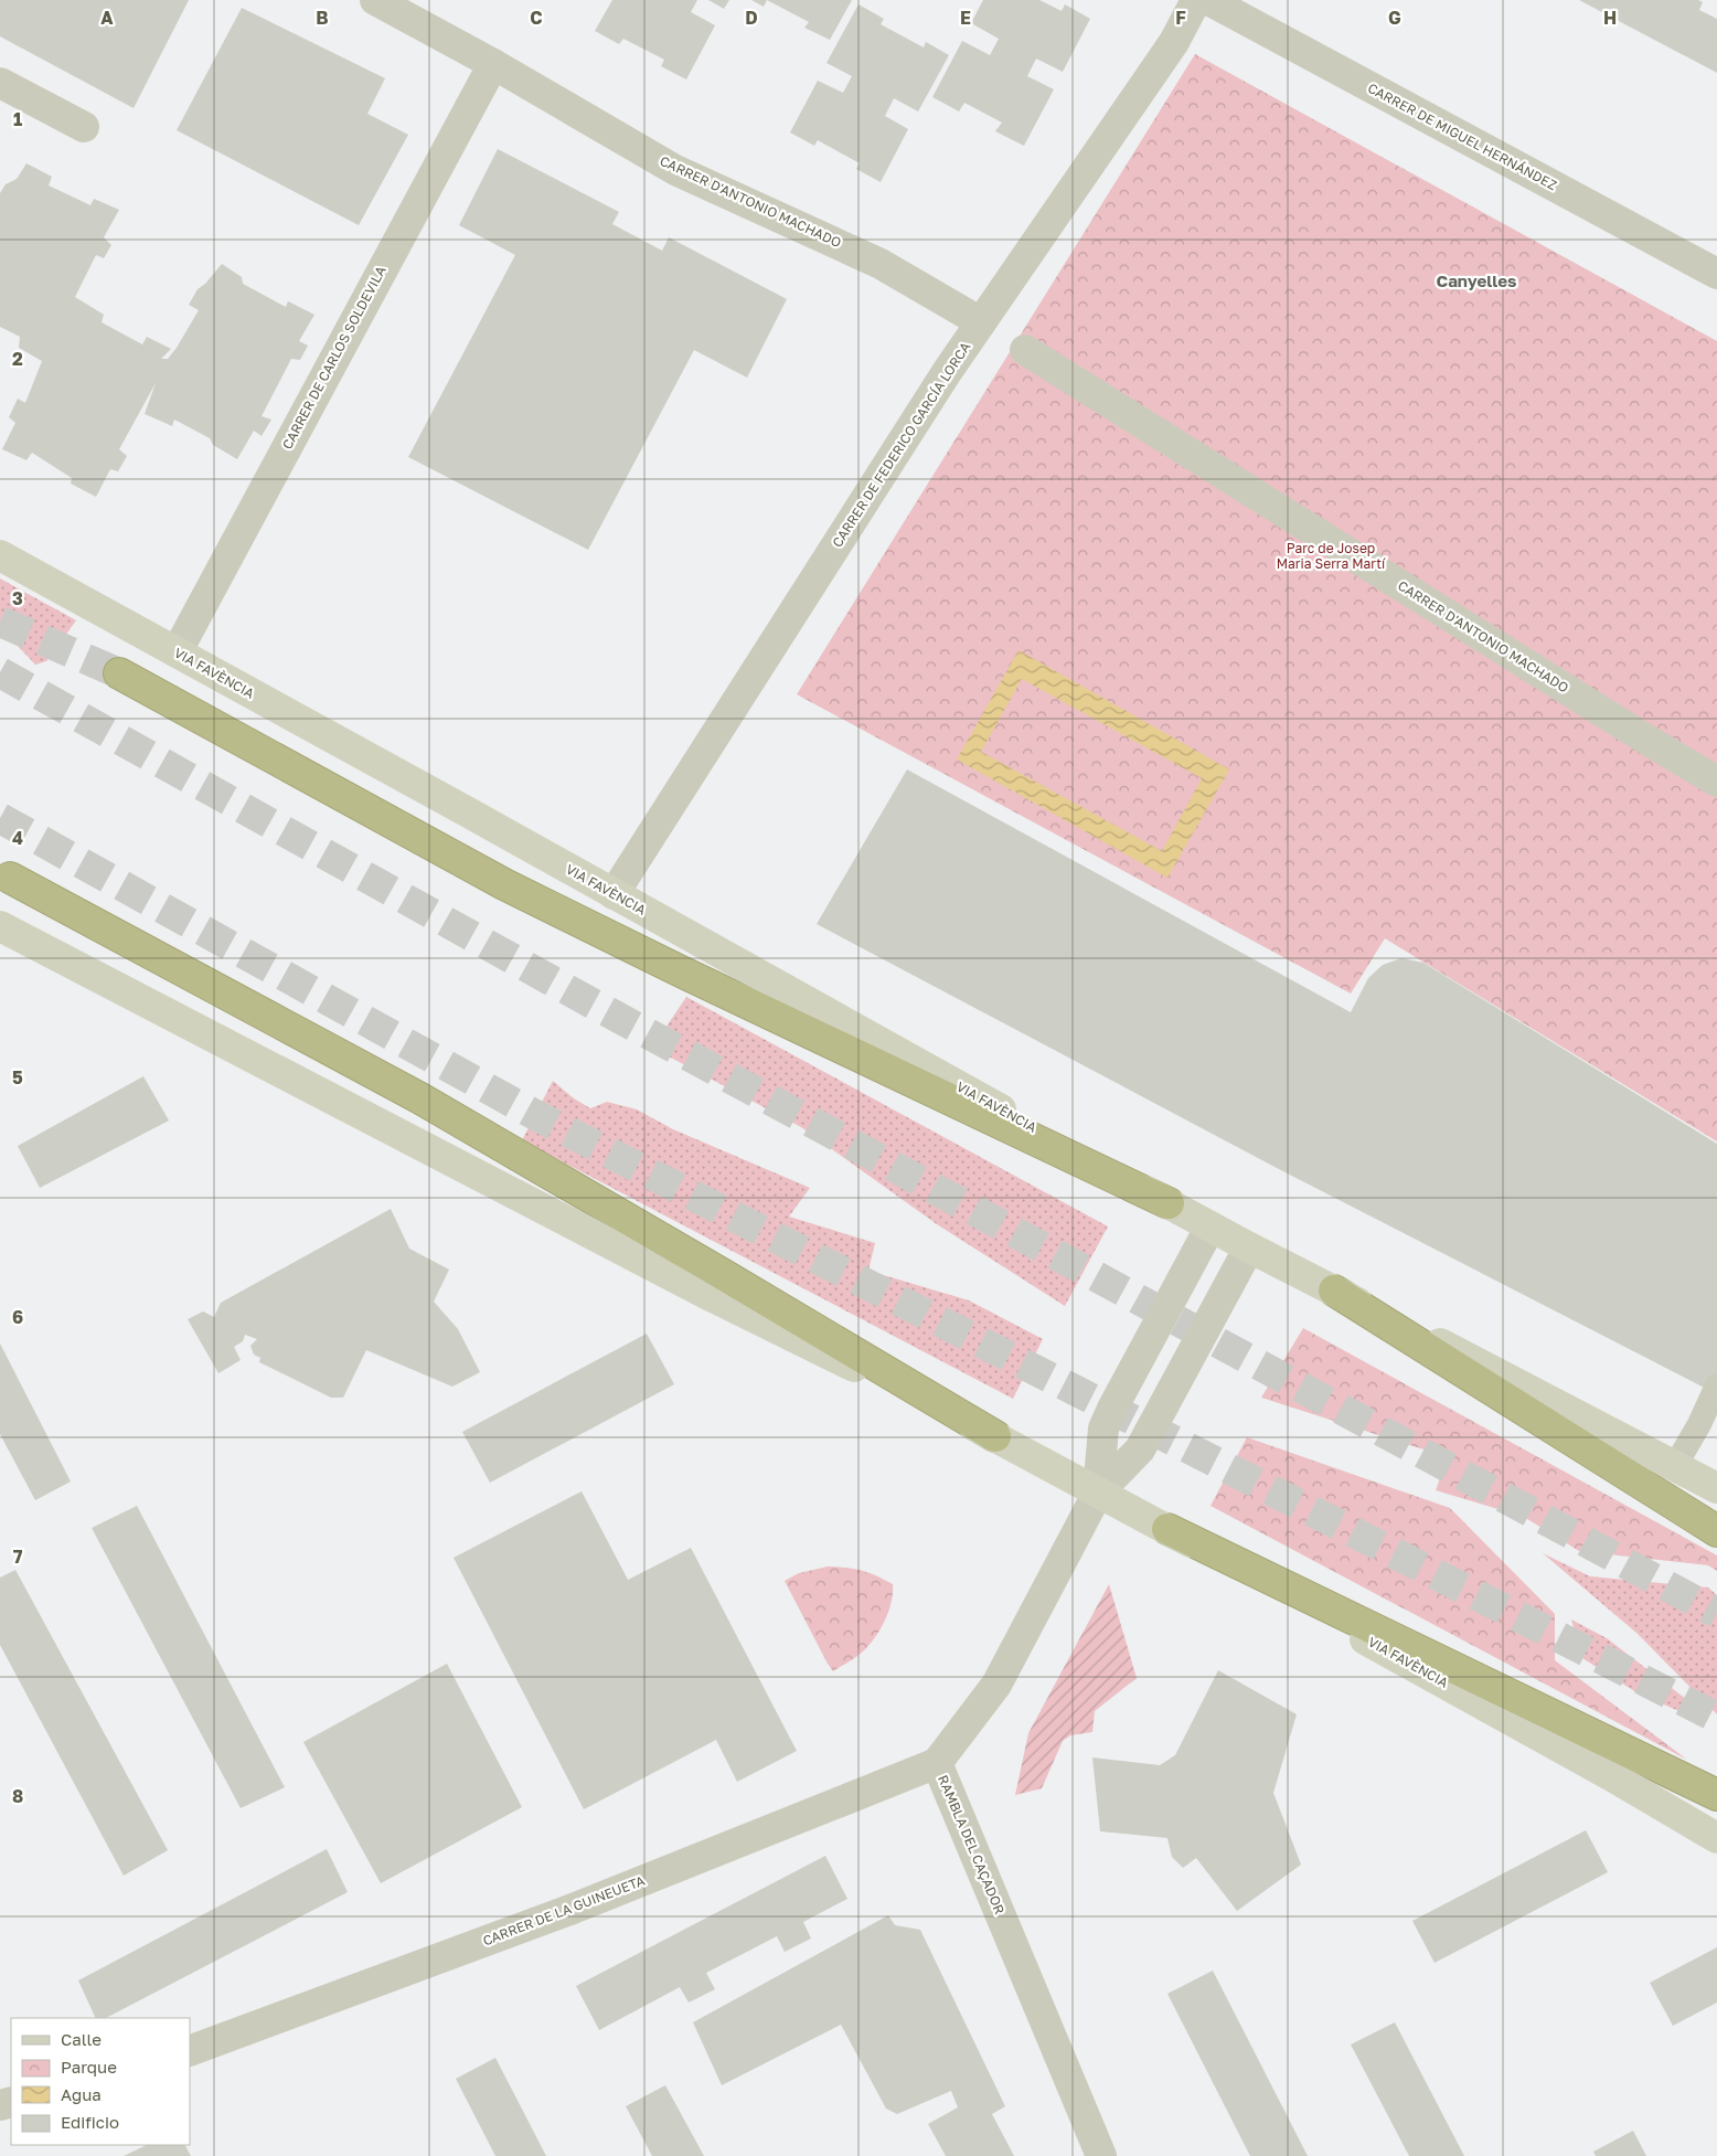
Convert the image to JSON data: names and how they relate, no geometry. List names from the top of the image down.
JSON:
{
  "streets": {
    "street": [
      "CARRER DE MIGUEL HERNÁNDEZ",
      "CARRER D'ANTONIO MACHADO",
      "CARRER DE CARLOS SOLDEVILA",
      "CARRER DE FEDERICO GARCÍA LORCA",
      "VIA FAVÈNCIA",
      "RAMBLA DEL CAÇADOR",
      "CARRER DE LA GUINEUETA"
    ]
  },
  "crossings": [
    ["CARRER D'ANTONIO MACHADO", "CARRER DE CARLOS SOLDEVILA"],
    ["CARRER D'ANTONIO MACHADO", "CARRER DE FEDERICO GARCÍA LORCA"],
    ["CARRER DE CARLOS SOLDEVILA", "VIA FAVÈNCIA"],
    ["CARRER DE FEDERICO GARCÍA LORCA", "VIA FAVÈNCIA"],
    ["VIA FAVÈNCIA", "RAMBLA DEL CAÇADOR"],
    ["RAMBLA DEL CAÇADOR", "CARRER DE LA GUINEUETA"]
  ],
  "districts": ["Canyelles"],
  "parks": ["Parc de Josep Maria Serra Martí"],
  "legend": [
    "Calle",
    "Parque",
    "Agua",
    "Edificio"
  ],
  "grid": {
    "columns": [
      "A",
      "B",
      "C",
      "D",
      "E",
      "F",
      "G",
      "H"
    ],
    "rows": [
      "1",
      "2",
      "3",
      "4",
      "5",
      "6",
      "7",
      "8"
    ]
  }
}
